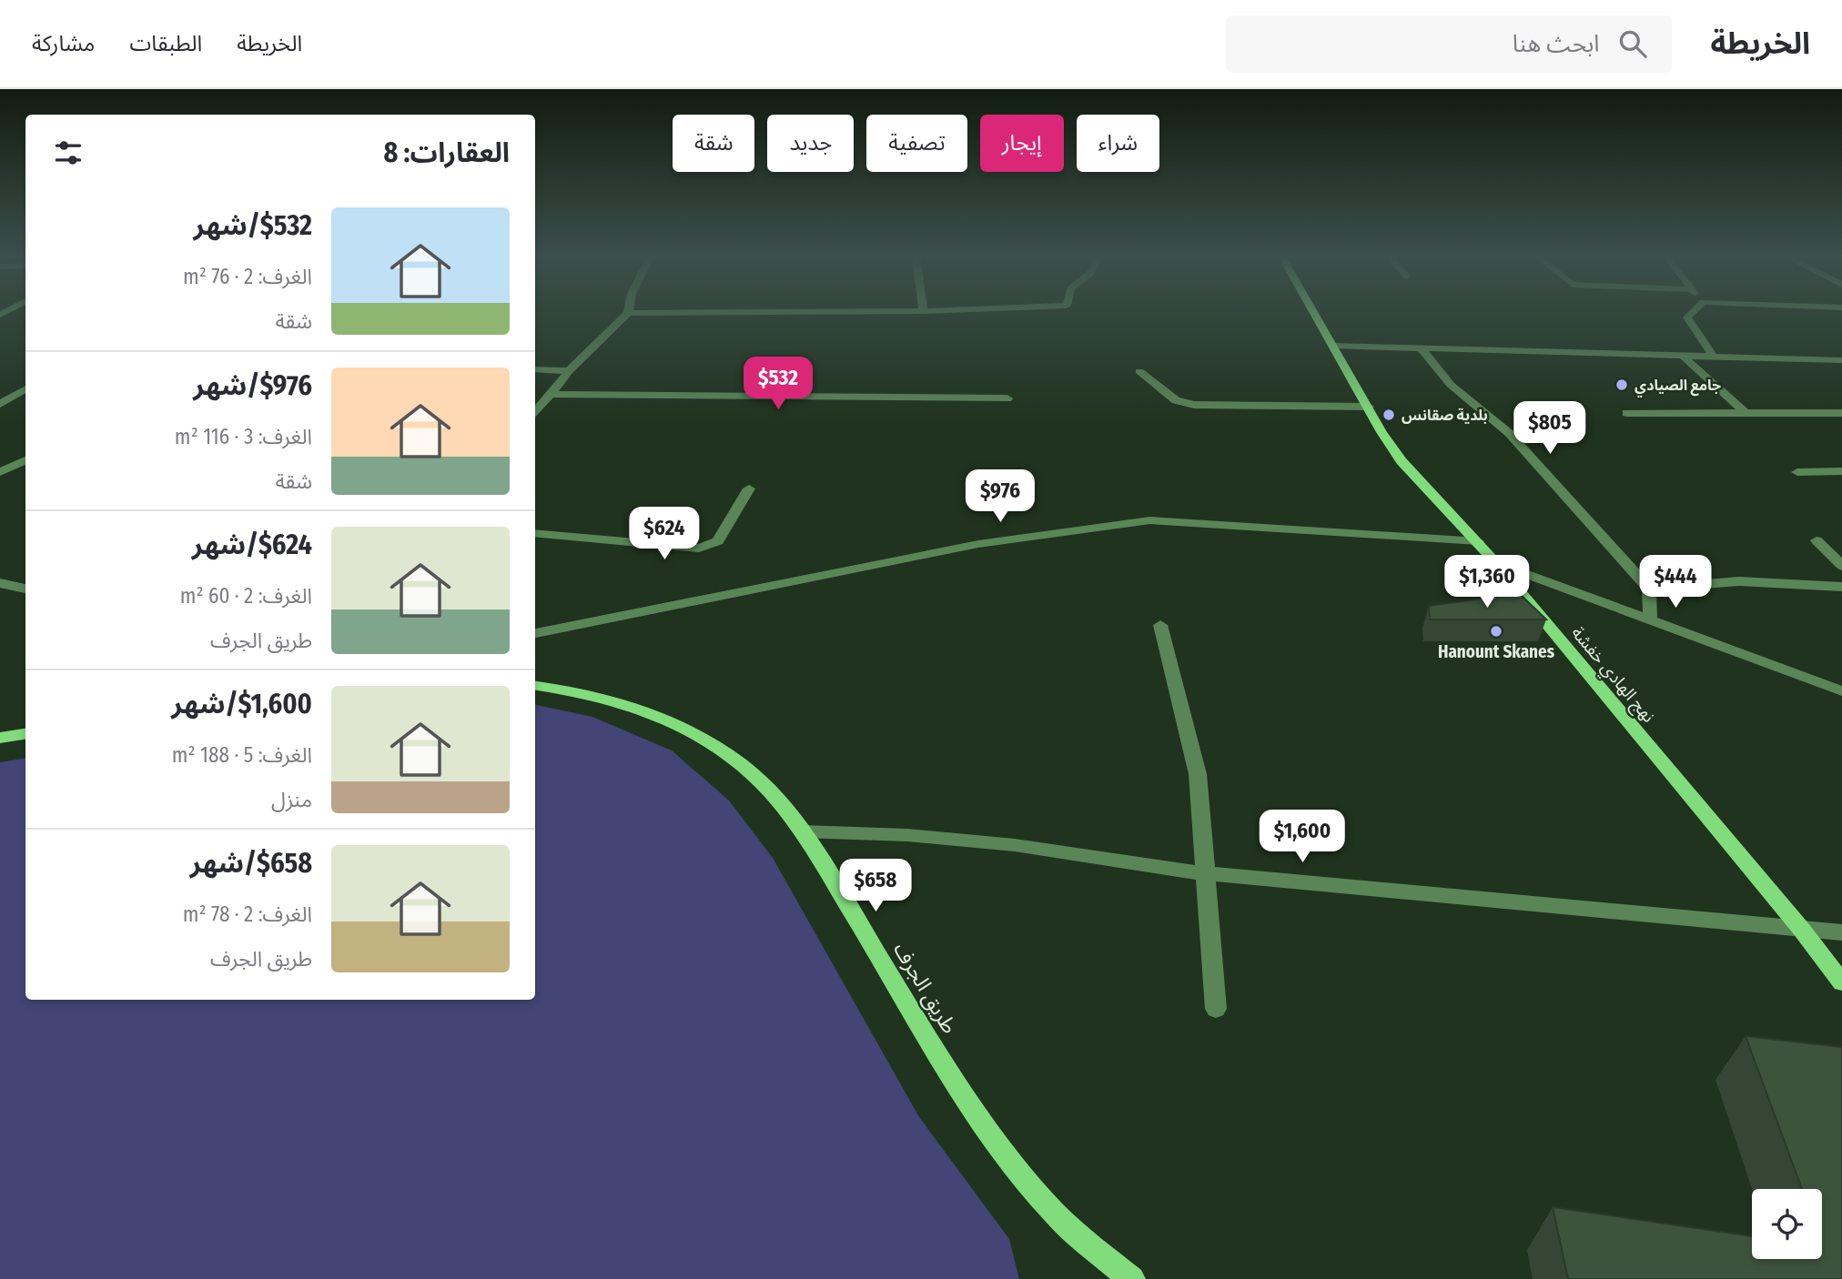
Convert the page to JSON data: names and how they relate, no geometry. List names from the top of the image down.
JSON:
{
  "streets": {
    "main road": ["نهج الهادي خفشة", "طريق الجرف"]
  },
  "places": ["جامع الصيادي", "بلدية صقانس", "Hanount Skanes"],
  "page": {
    "header": "الخريطة",
    "search": "ابحث هنا",
    "nav": ["الخريطة", "الطبقات", "مشاركة"],
    "chip": [
      "شراء",
      "إيجار",
      "تصفية",
      "جديد",
      "شقة"
    ],
    "heading": "العقارات: 8",
    "list": [
      {
        "name": "$532/شهر",
        "note": "الغرف: 2 · 76 m² · شقة"
      },
      {
        "name": "$976/شهر",
        "note": "الغرف: 3 · 116 m² · شقة"
      },
      {
        "name": "$624/شهر",
        "note": "الغرف: 2 · 60 m² · طريق الجرف"
      },
      {
        "name": "$1,600/شهر",
        "note": "الغرف: 5 · 188 m² · منزل"
      },
      {
        "name": "$658/شهر",
        "note": "الغرف: 2 · 78 m² · طريق الجرف"
      }
    ],
    "price": [
      "$532",
      "$805",
      "$976",
      "$624",
      "$1,360",
      "$444",
      "$1,600",
      "$658"
    ]
  }
}
